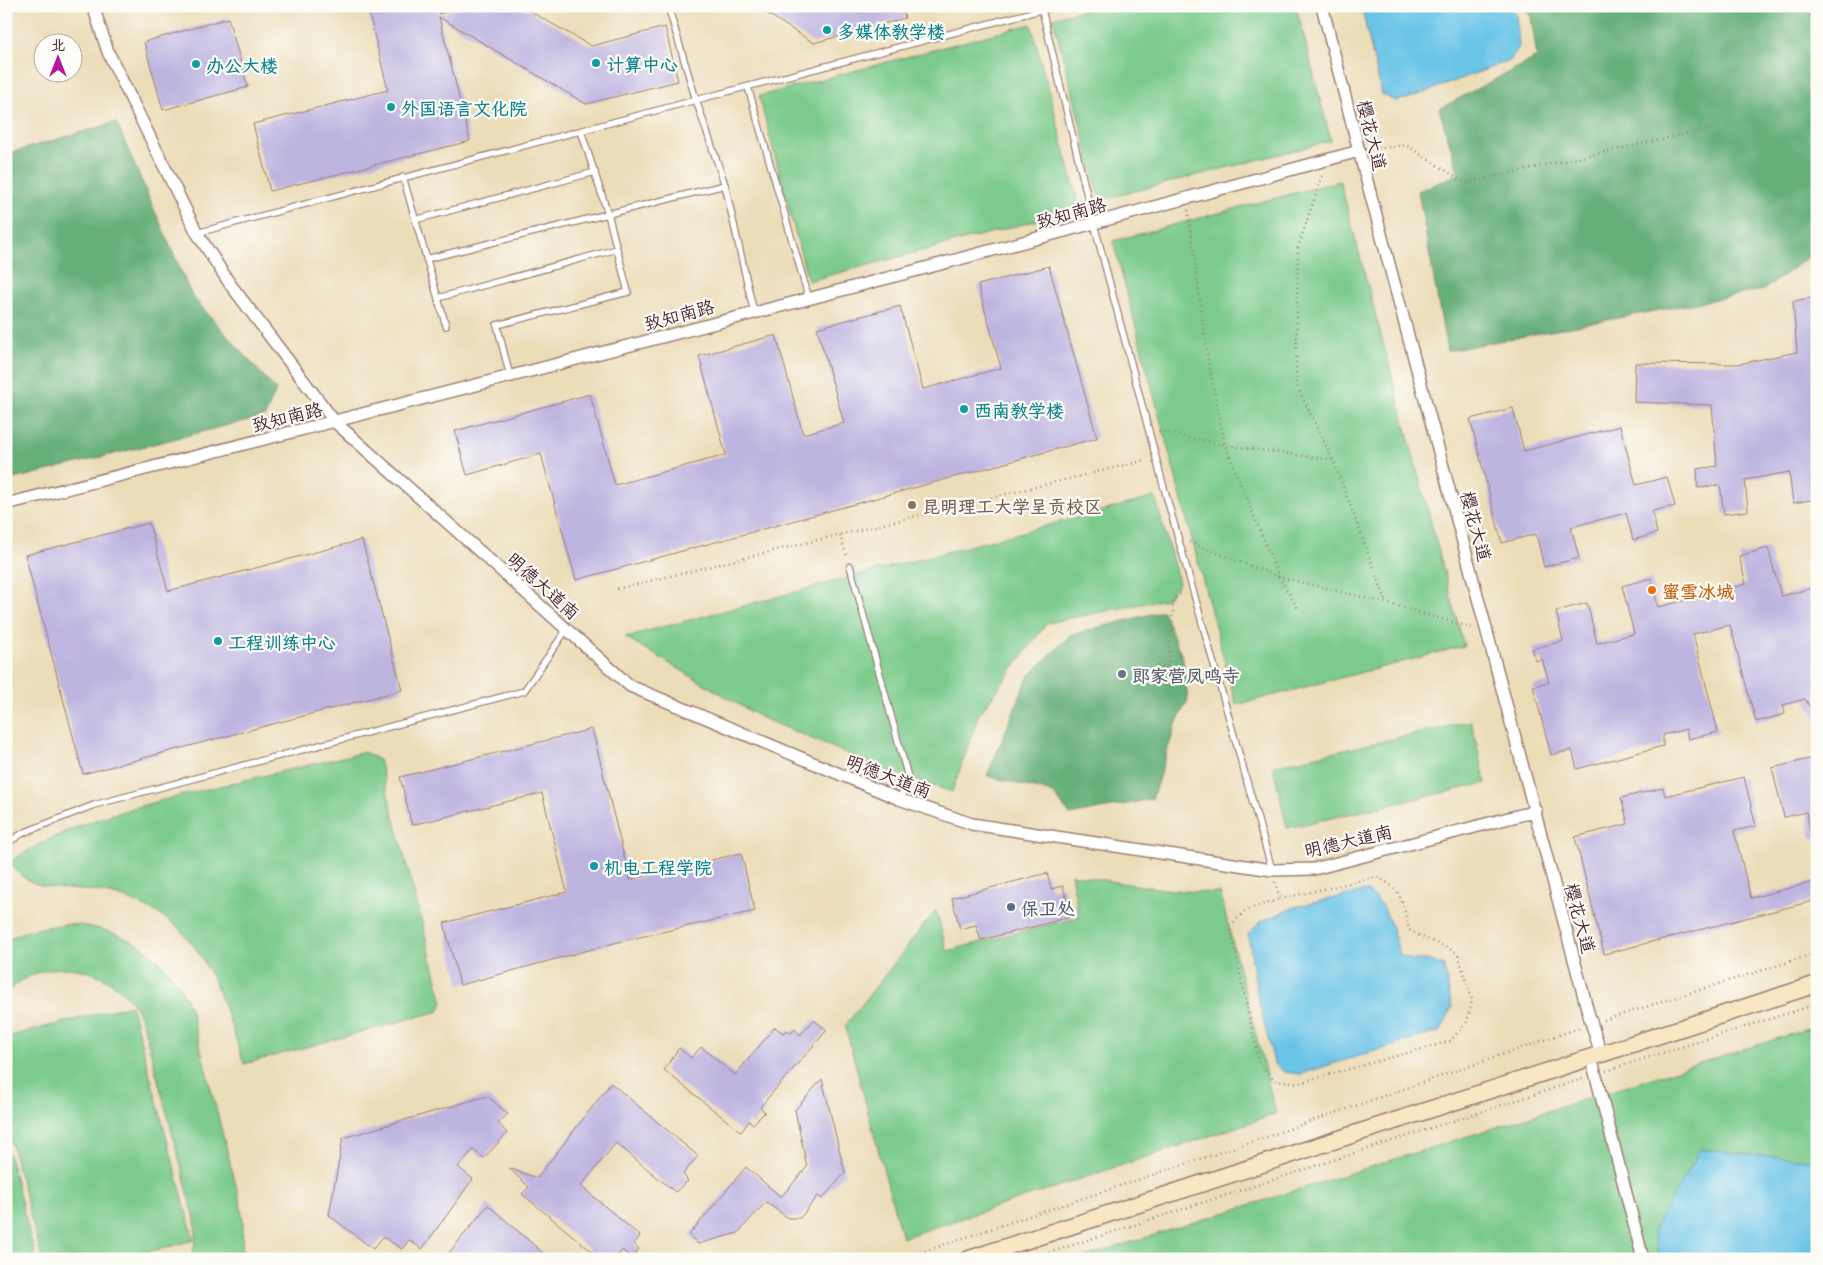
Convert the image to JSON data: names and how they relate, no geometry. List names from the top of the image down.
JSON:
{
  "streets": {
    "street": ["樱花大道", "致知南路", "明德大道南"]
  },
  "crossings": [
    ["樱花大道", "致知南路"],
    ["樱花大道", "明德大道南"],
    ["致知南路", "明德大道南"]
  ],
  "places": [
    "多媒体教学楼",
    "计算中心",
    "办公大楼",
    "外国语言文化院",
    "西南教学楼",
    "昆明理工大学呈贡校区",
    "蜜雪冰城",
    "工程训练中心",
    "郎家营凤鸣寺",
    "机电工程学院",
    "保卫处"
  ],
  "north": "top"
}
